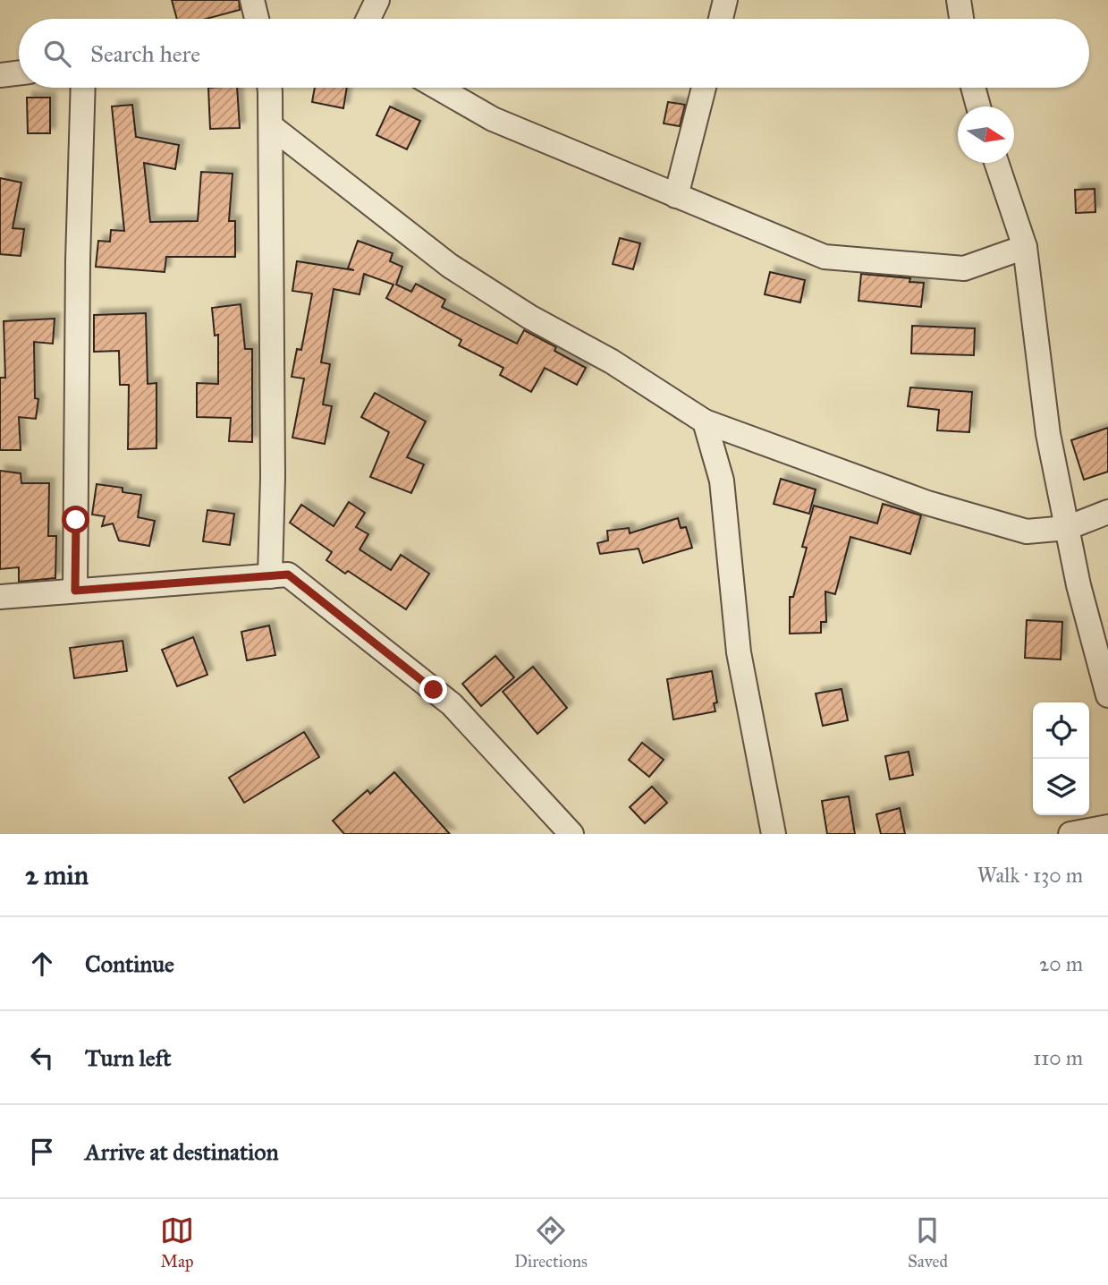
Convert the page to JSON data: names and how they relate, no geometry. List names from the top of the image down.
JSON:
{
  "north": "right",
  "page": {
    "search": "Search here",
    "heading": ["2 min", "Walk · 130 m"],
    "list": [
      ["Continue", "20 m"],
      ["Turn left", "110 m"],
      "Arrive at destination"
    ],
    "nav": ["Map", "Directions", "Saved"]
  }
}
